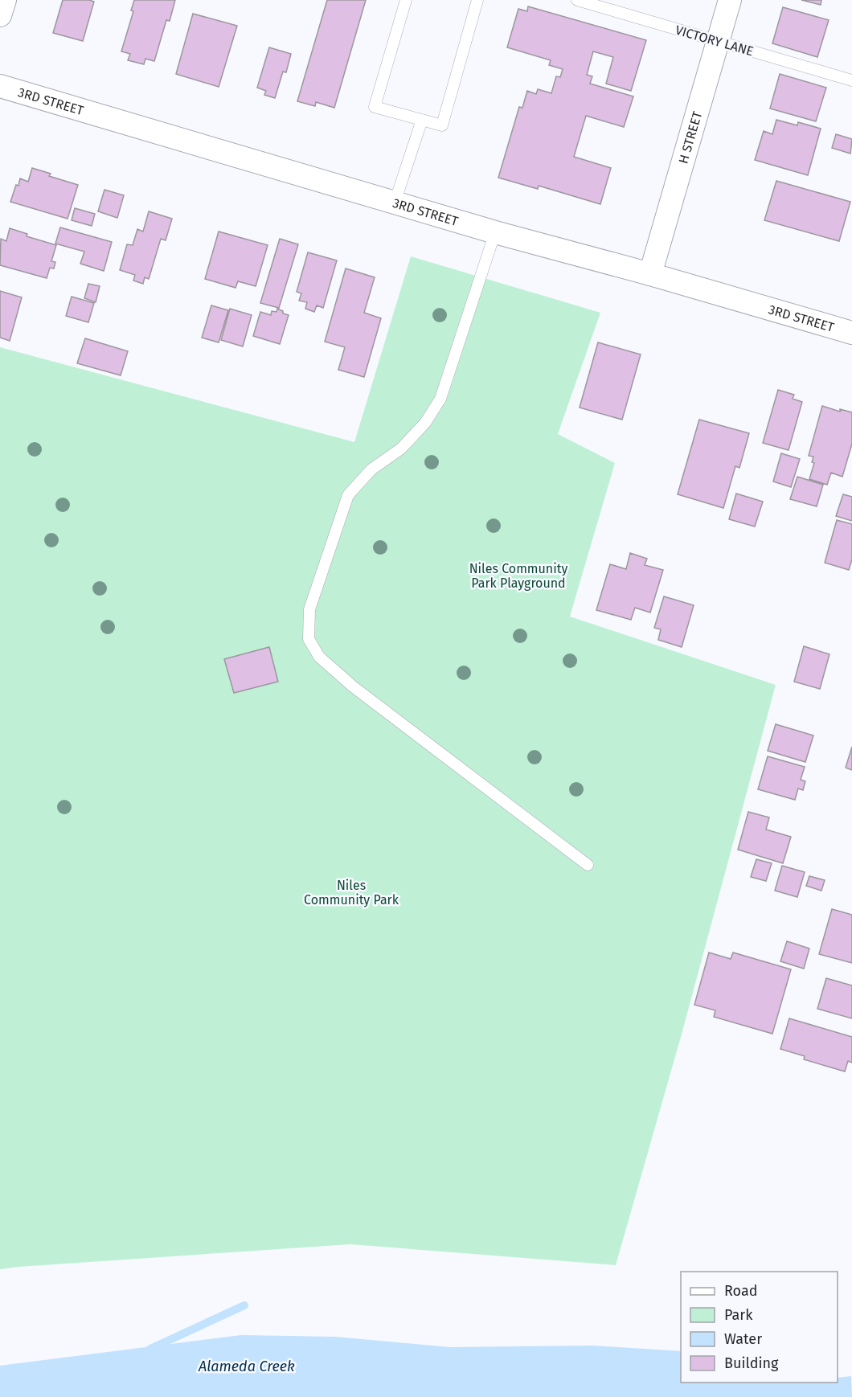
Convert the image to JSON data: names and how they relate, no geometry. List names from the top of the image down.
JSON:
{
  "streets": {
    "street": ["3RD STREET", "H STREET"],
    "lane": ["VICTORY LANE"]
  },
  "crossings": [
    ["VICTORY LANE", "H STREET"],
    ["3RD STREET", "H STREET"]
  ],
  "water": ["Alameda Creek"],
  "parks": ["Niles Community Park Playground", "Niles Community Park"],
  "legend": [
    "Road",
    "Park",
    "Water",
    "Building"
  ]
}
